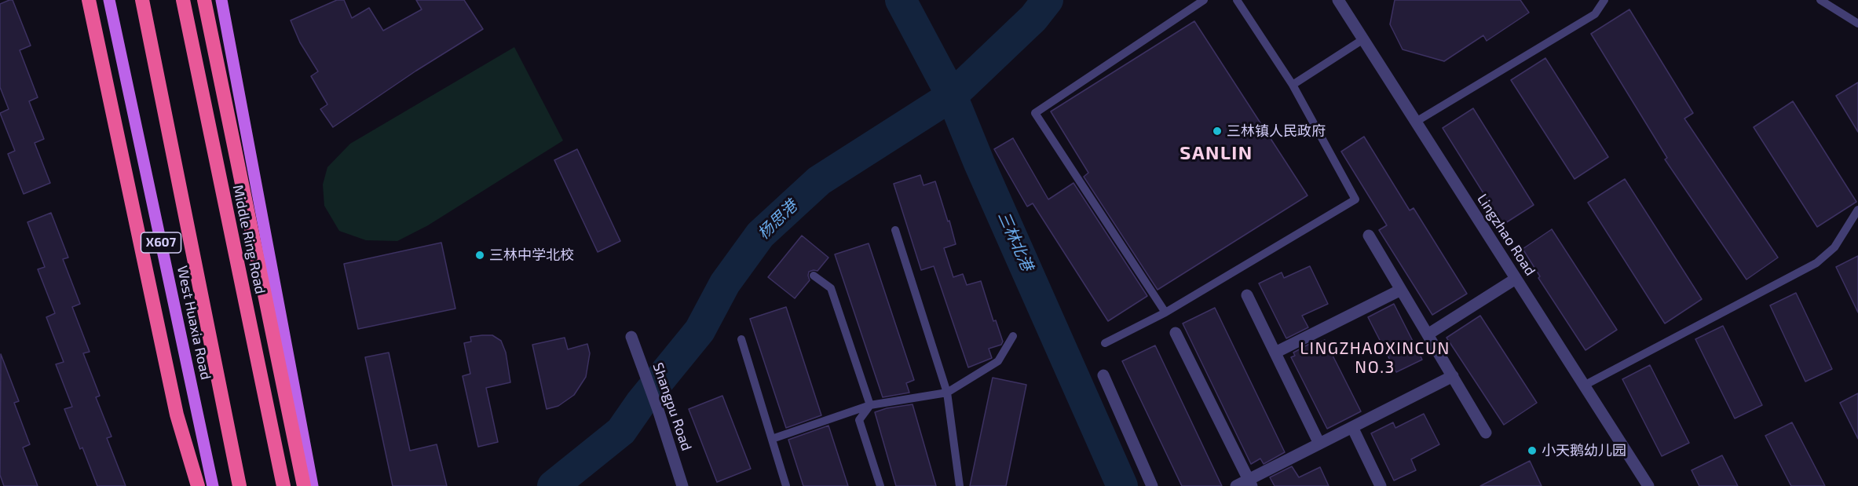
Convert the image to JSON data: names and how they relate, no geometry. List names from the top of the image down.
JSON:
{
  "streets": {
    "highway": ["Middle Ring Road"],
    "main road": ["X607", "West Huaxia Road"],
    "street": ["Lingzhao Road", "Shangpu Road"]
  },
  "districts": ["SANLIN", "LINGZHAOXINCUN NO.3"],
  "water": ["杨思港", "三林北港"],
  "places": ["三林镇人民政府", "三林中学北校", "小天鹅幼儿园"]
}
